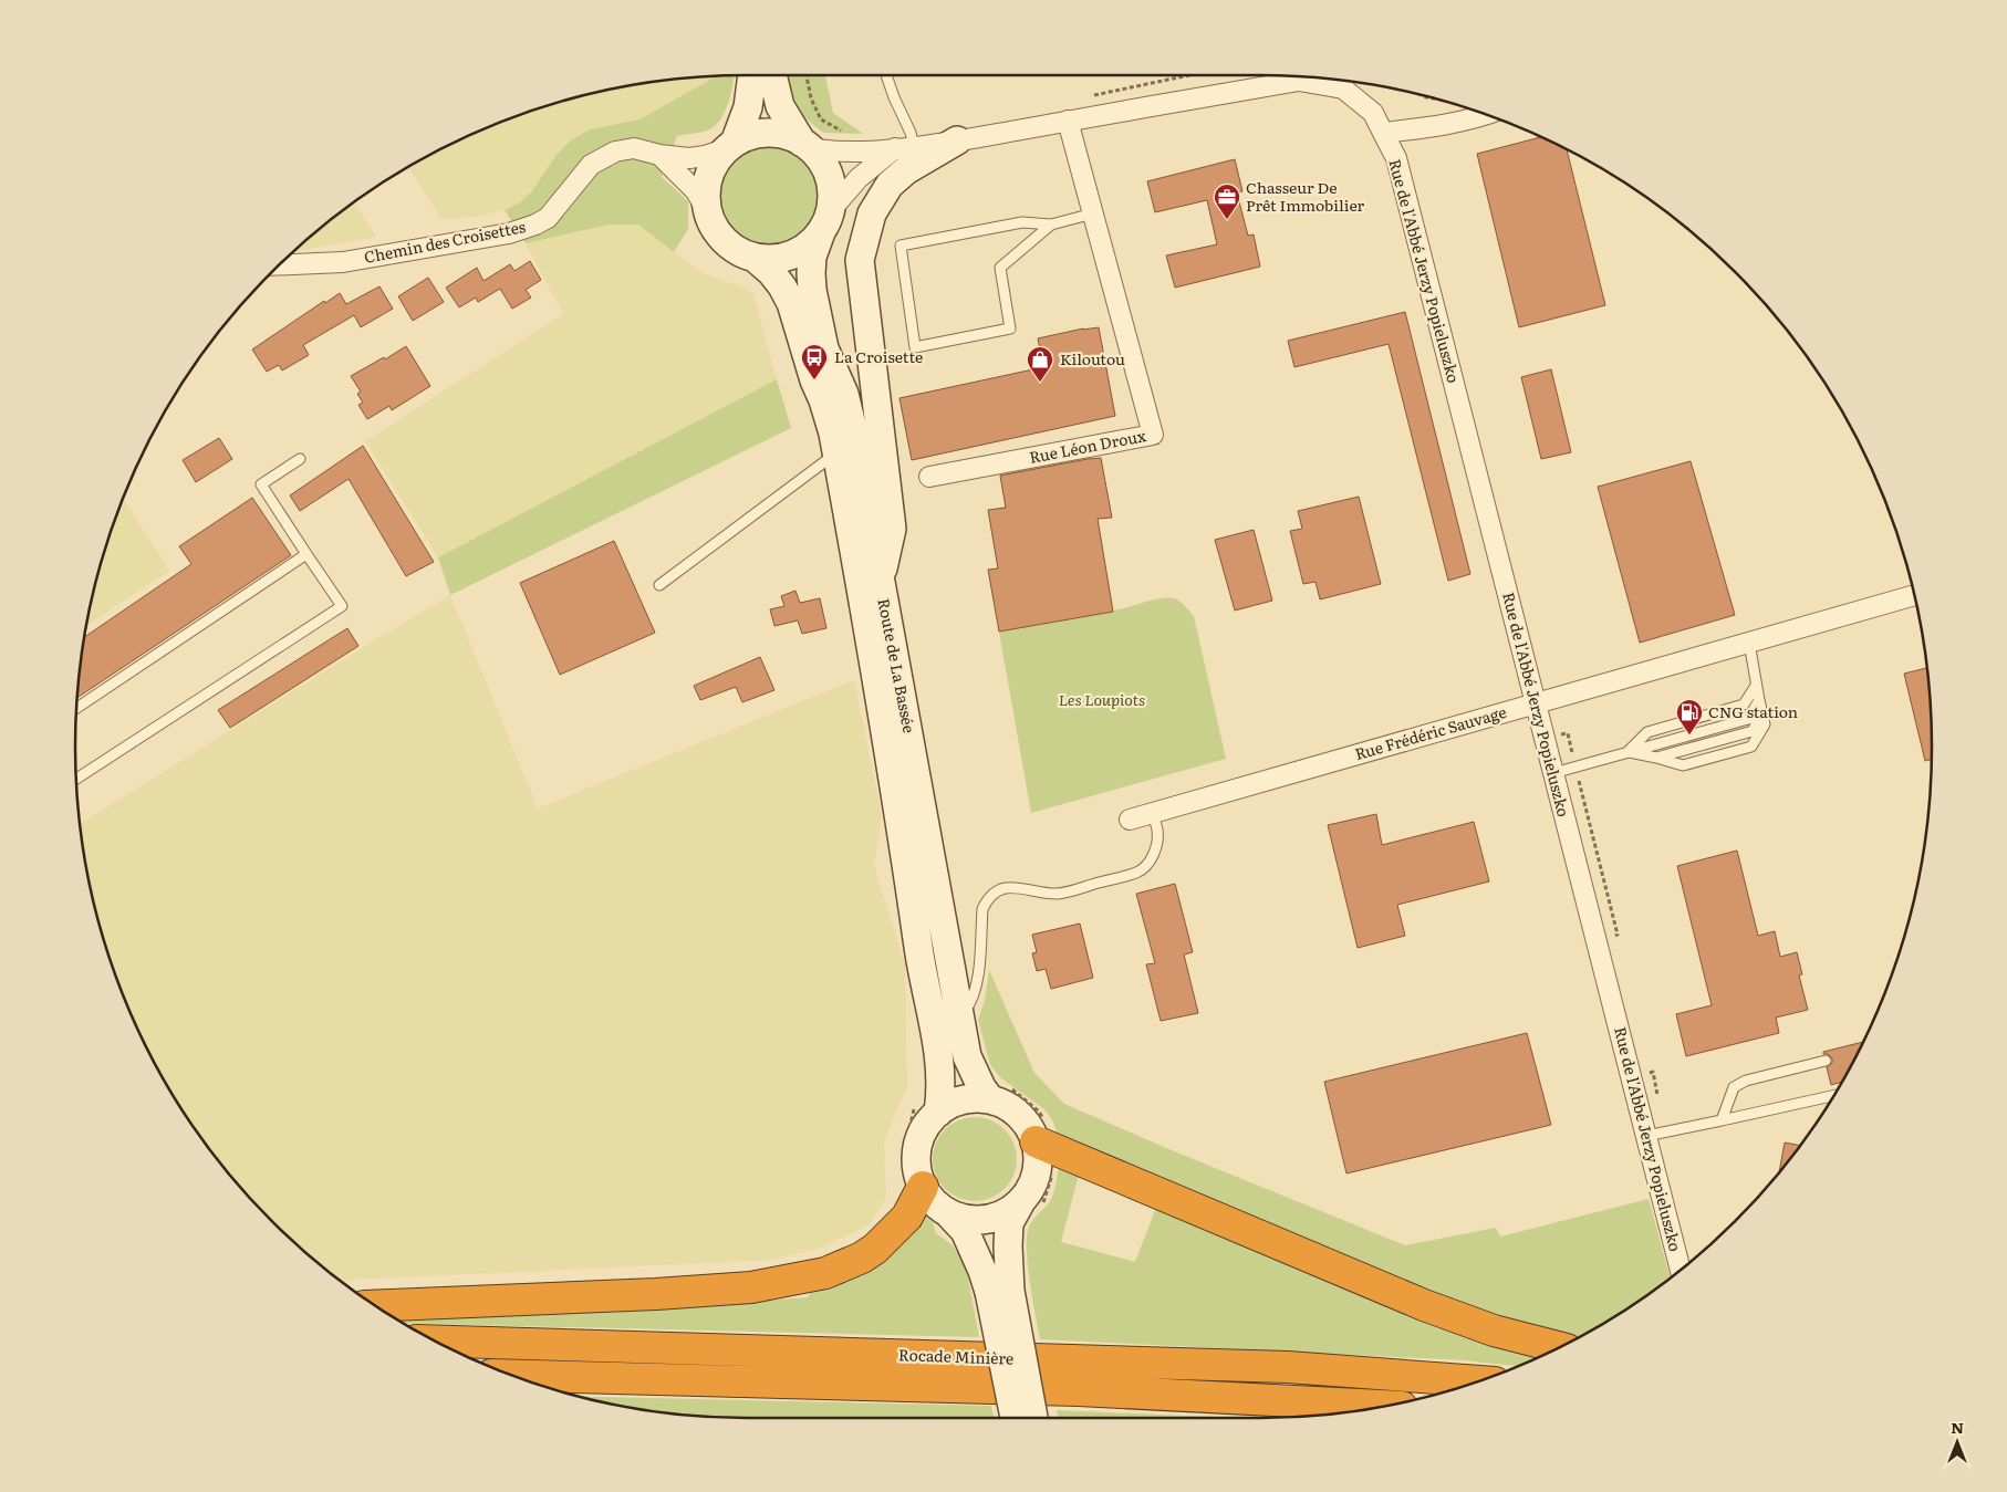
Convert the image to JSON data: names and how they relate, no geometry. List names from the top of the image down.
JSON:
{
  "streets": {
    "highway": ["Rocade Minière"],
    "main road": ["Route de La Bassée"],
    "street": [
      "Chemin des Croisettes",
      "Rue de l'Abbé Jerzy Popieluszko",
      "Rue Léon Droux",
      "Rue Frédéric Sauvage"
    ]
  },
  "crossings": [
    ["Chemin des Croisettes", "Route de La Bassée"],
    ["Rue de l'Abbé Jerzy Popieluszko", "Rue Frédéric Sauvage"]
  ],
  "parks": ["Les Loupiots"],
  "places": {
    "office": ["Chasseur De Prêt Immobilier"],
    "bus stop": ["La Croisette"],
    "shop": ["Kiloutou"],
    "fuel station": ["CNG station"]
  },
  "north": "top"
}
